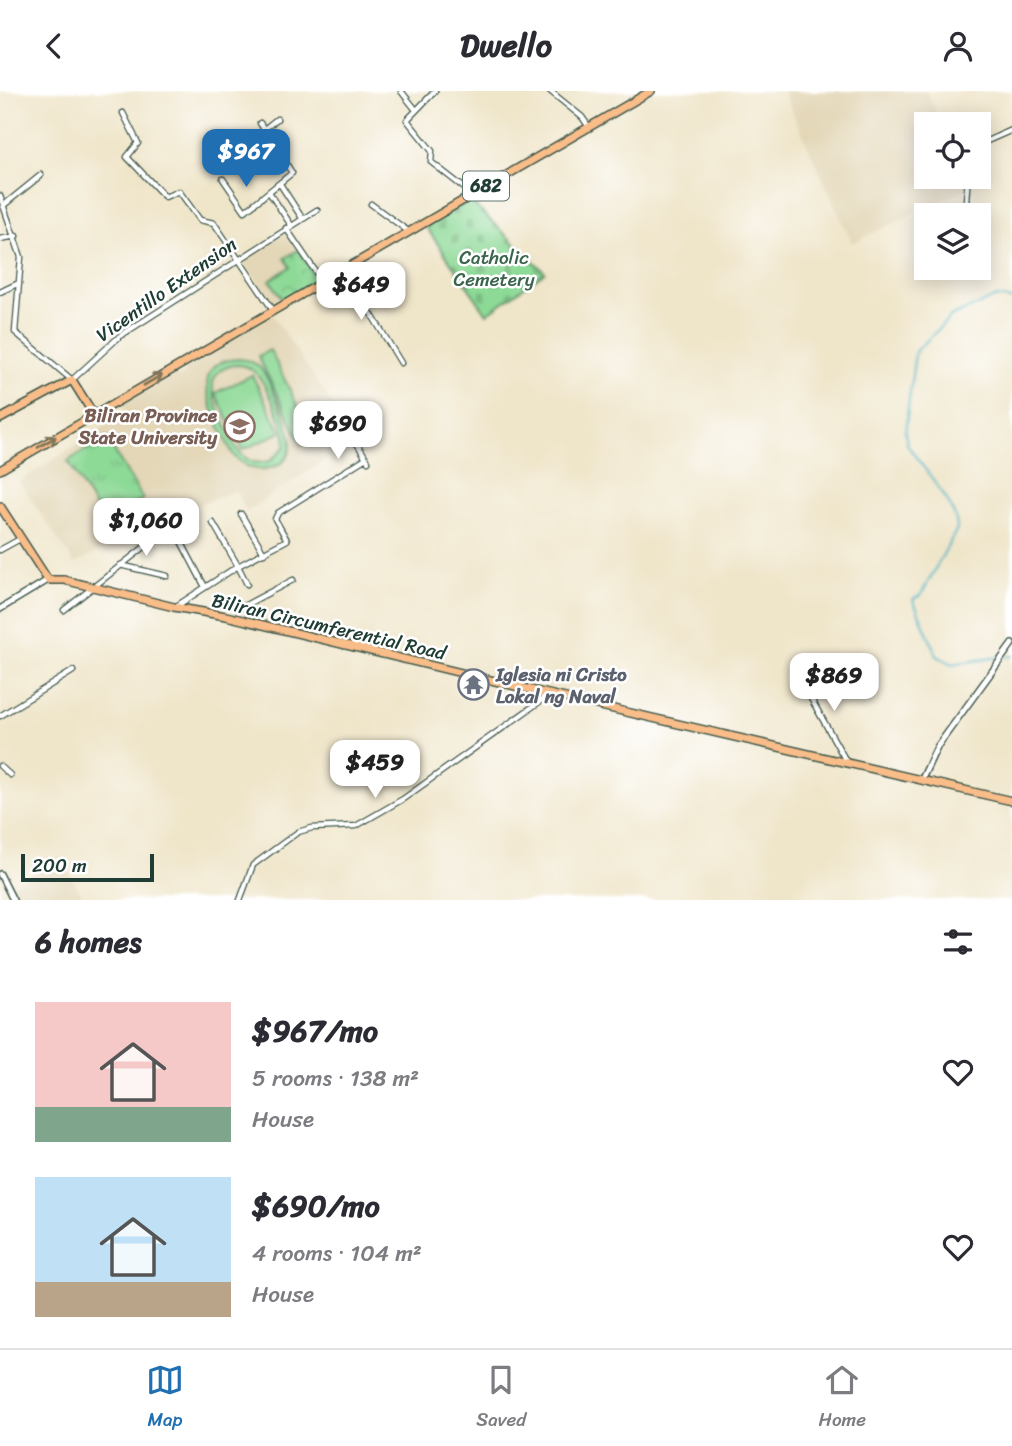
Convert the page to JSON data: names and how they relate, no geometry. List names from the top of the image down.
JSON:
{
  "streets": {
    "main road": ["682", "Vicentillo Extension", "Biliran Circumferential Road"]
  },
  "parks": ["Catholic Cemetery"],
  "places": {
    "school or university": ["Biliran Province State University"],
    "temple": ["Iglesia ni Cristo Lokal ng Naval"]
  },
  "scale_bar": "200 m",
  "page": {
    "header": "Dwello",
    "price": [
      "$967",
      "$649",
      "$690",
      "$1,060",
      "$869",
      "$459"
    ],
    "scale": "200 m",
    "heading": "6 homes",
    "list": [
      {
        "name": "$967/mo",
        "note": "5 rooms · 138 m² · House"
      },
      {
        "name": "$690/mo",
        "note": "4 rooms · 104 m² · House"
      }
    ],
    "tabs": ["Map", "Saved", "Home"]
  }
}
